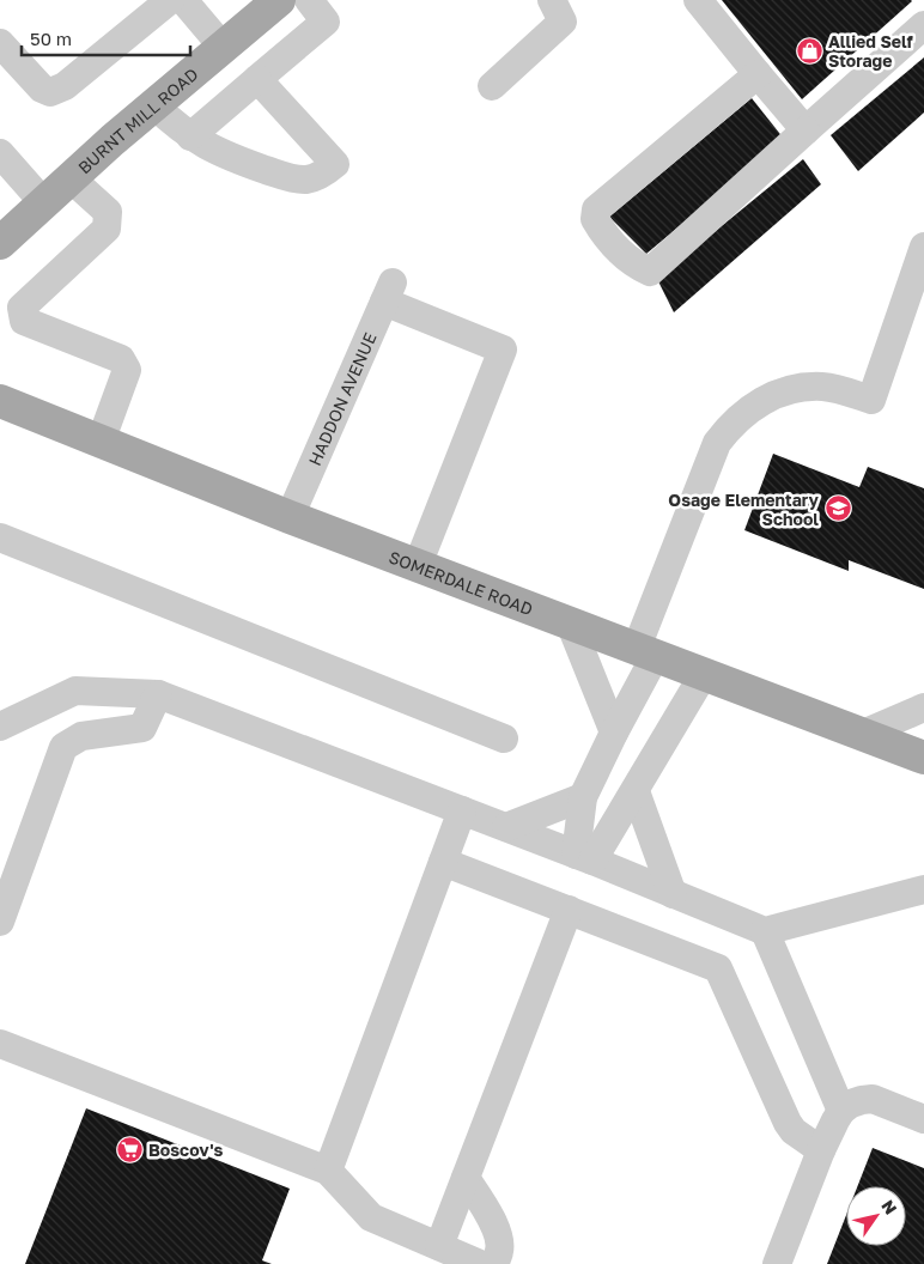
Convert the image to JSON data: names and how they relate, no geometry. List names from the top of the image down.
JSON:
{
  "streets": {
    "main road": ["BURNT MILL ROAD", "SOMERDALE ROAD"],
    "street": ["HADDON AVENUE"]
  },
  "crossings": [
    ["HADDON AVENUE", "SOMERDALE ROAD"]
  ],
  "places": {
    "shop": ["Allied Self Storage"],
    "school or university": ["Osage Elementary School"],
    "supermarket": ["Boscov's"]
  },
  "scale_bar": "50 m",
  "north": "top right"
}
